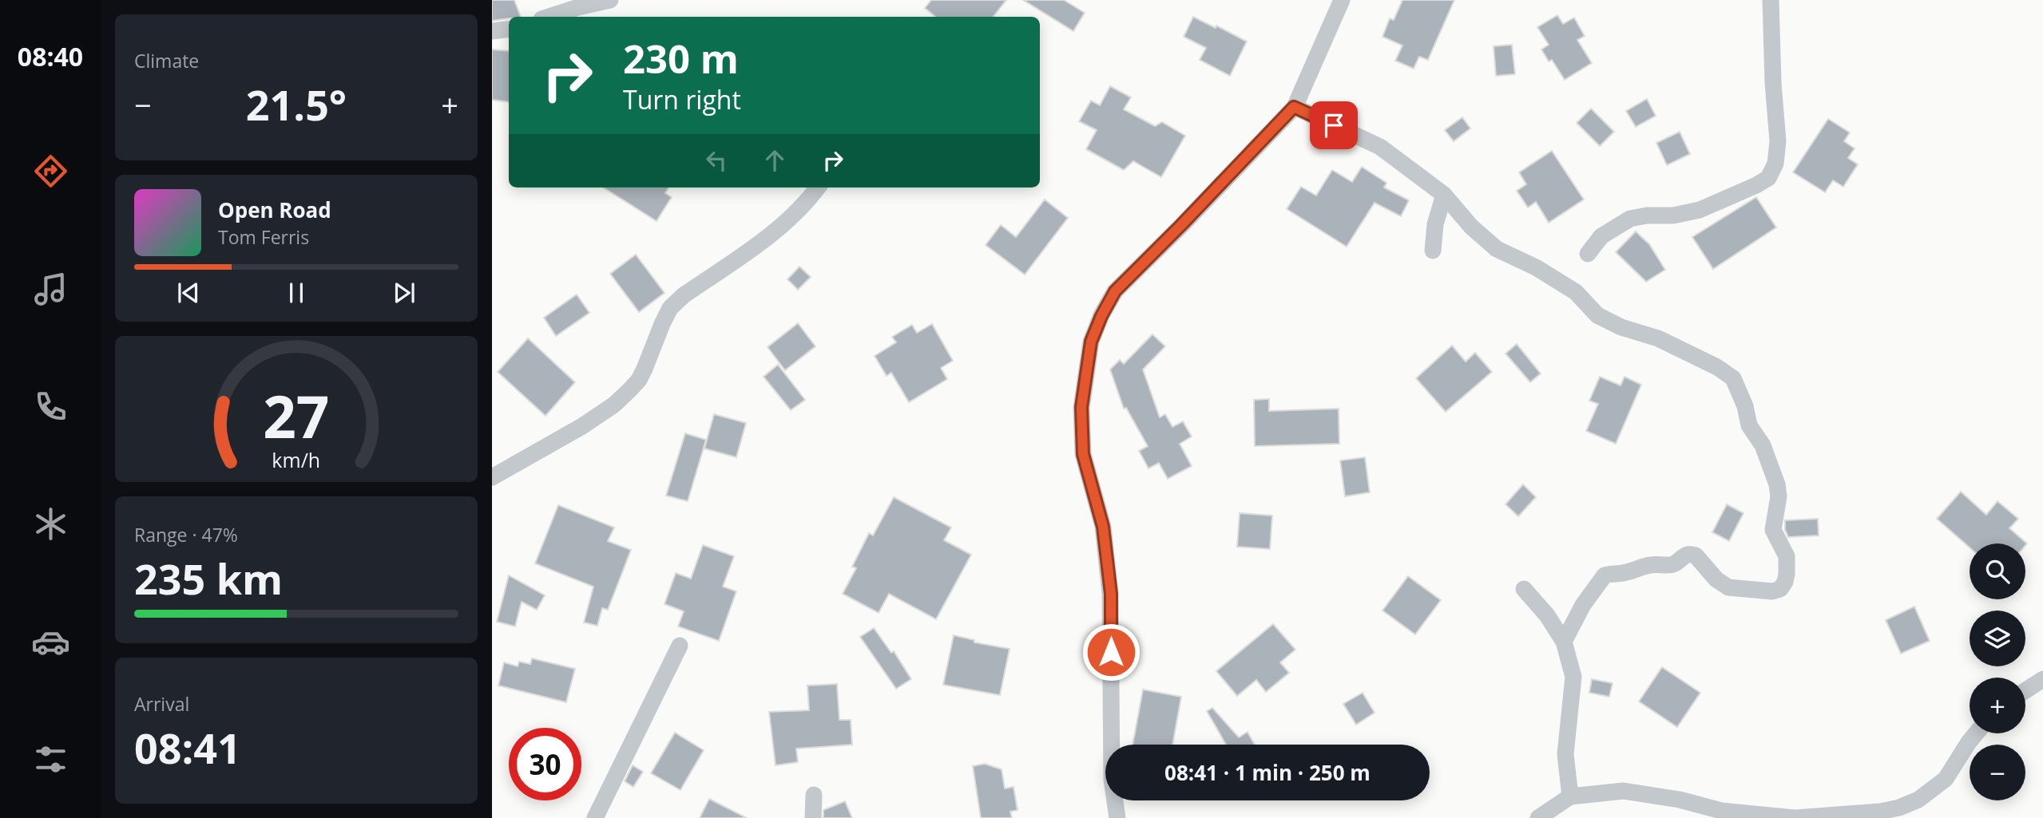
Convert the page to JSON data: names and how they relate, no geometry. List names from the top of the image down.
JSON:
{
  "page": {
    "tabs": "08:40",
    "tile": [
      "Climate",
      ["Range · 47%", "235 km"],
      ["Arrival", "08:41"]
    ],
    "turn": ["230 m", "Turn right"],
    "heat": ["−", "21.5°", "+"],
    "song": ["Open Road", "Tom Ferris"],
    "map_buttons": ["+", "−"],
    "limit": "30",
    "trip": "08:41 · 1 min · 250 m",
    "gauge": ["27", "km/h"]
  }
}
